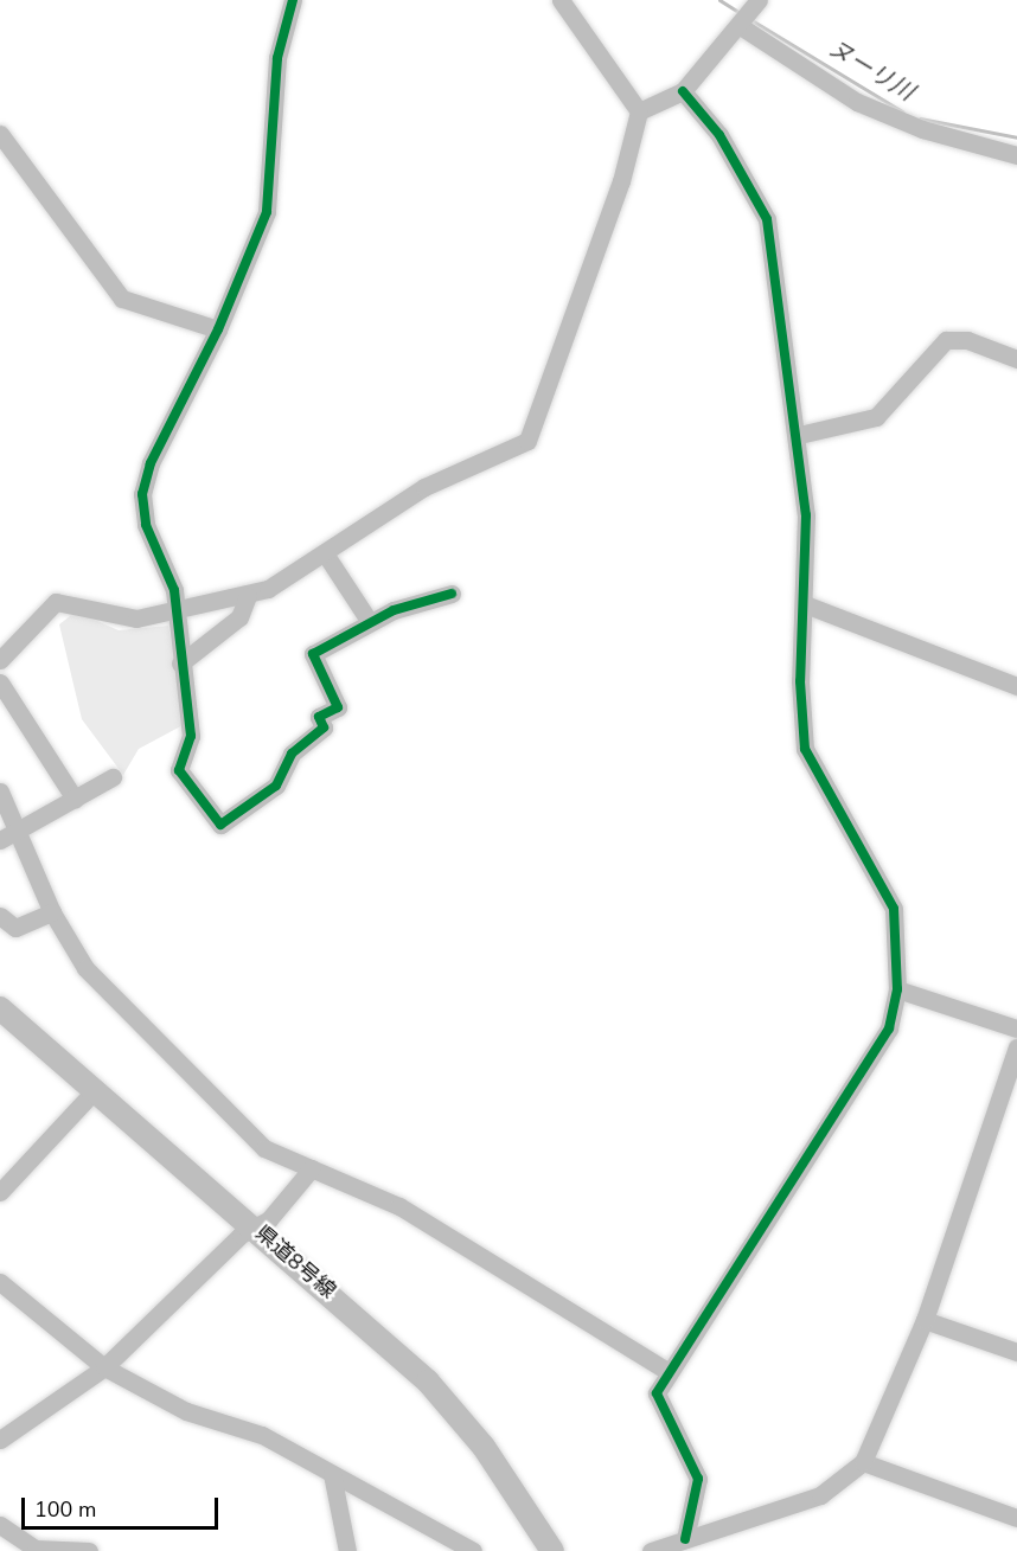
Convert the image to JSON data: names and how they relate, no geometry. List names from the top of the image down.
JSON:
{
  "streets": {
    "main road": ["県道8号線"]
  },
  "water": ["ヌーリ川"],
  "scale_bar": "100 m"
}
